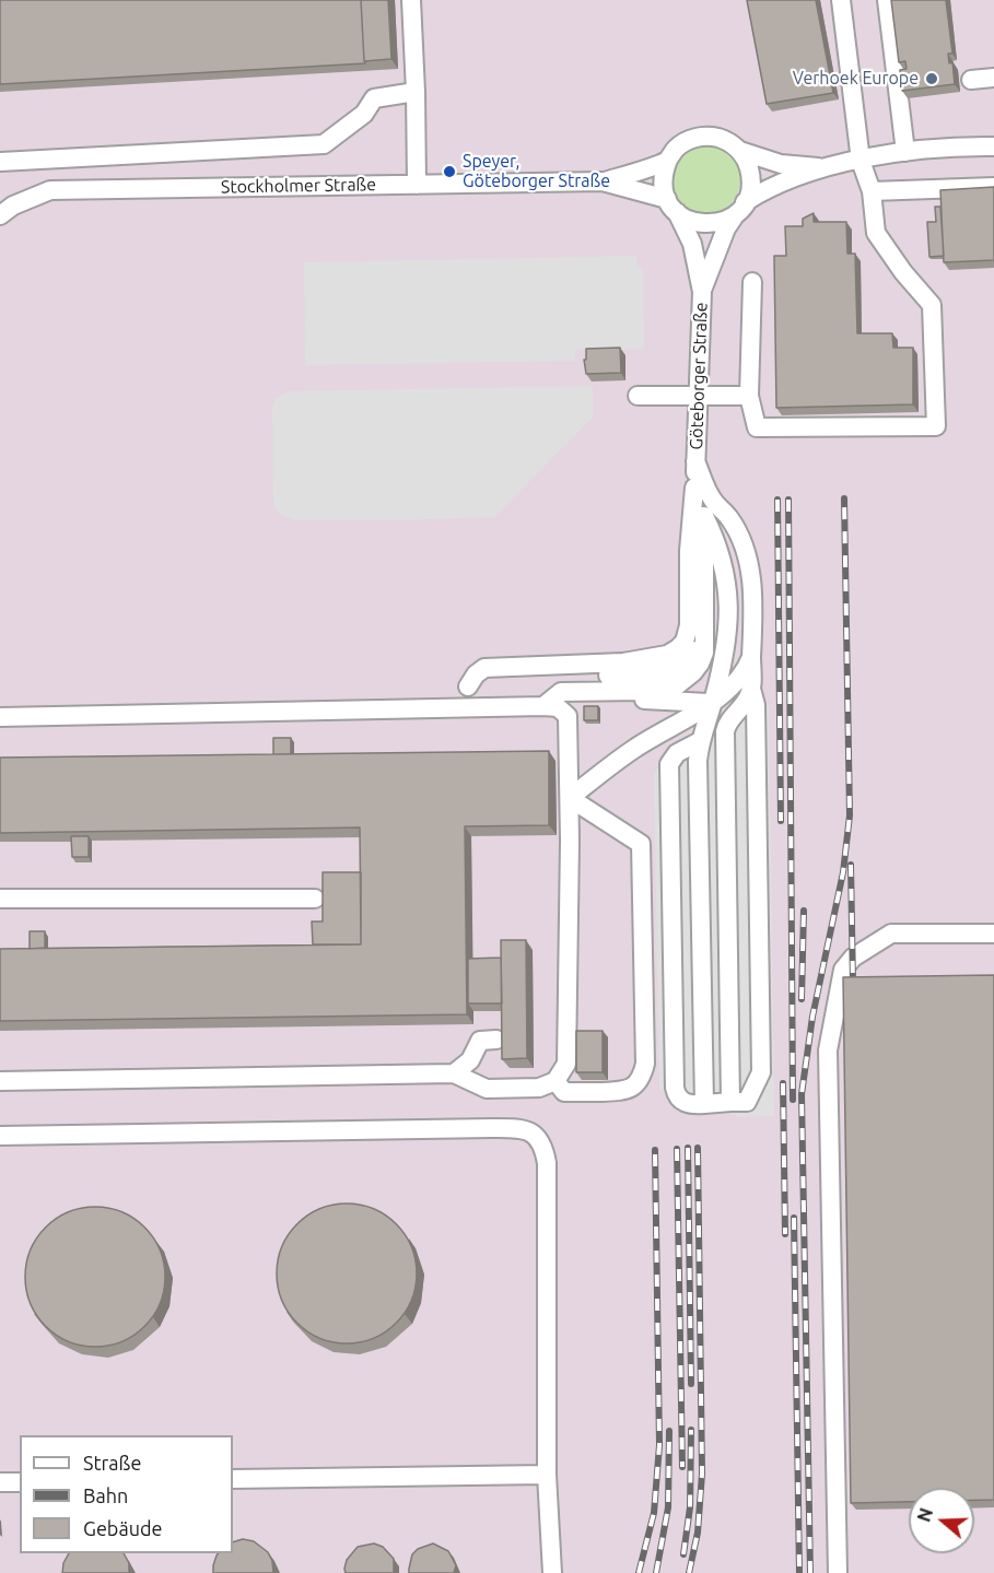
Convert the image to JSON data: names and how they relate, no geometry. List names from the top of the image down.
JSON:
{
  "streets": {
    "street": ["Stockholmer Straße", "Göteborger Straße"]
  },
  "crossings": [
    ["Stockholmer Straße", "Göteborger Straße"]
  ],
  "places": ["Verhoek Europe", "Speyer, Göteborger Straße"],
  "legend": ["Straße", "Bahn", "Gebäude"],
  "north": "left"
}
